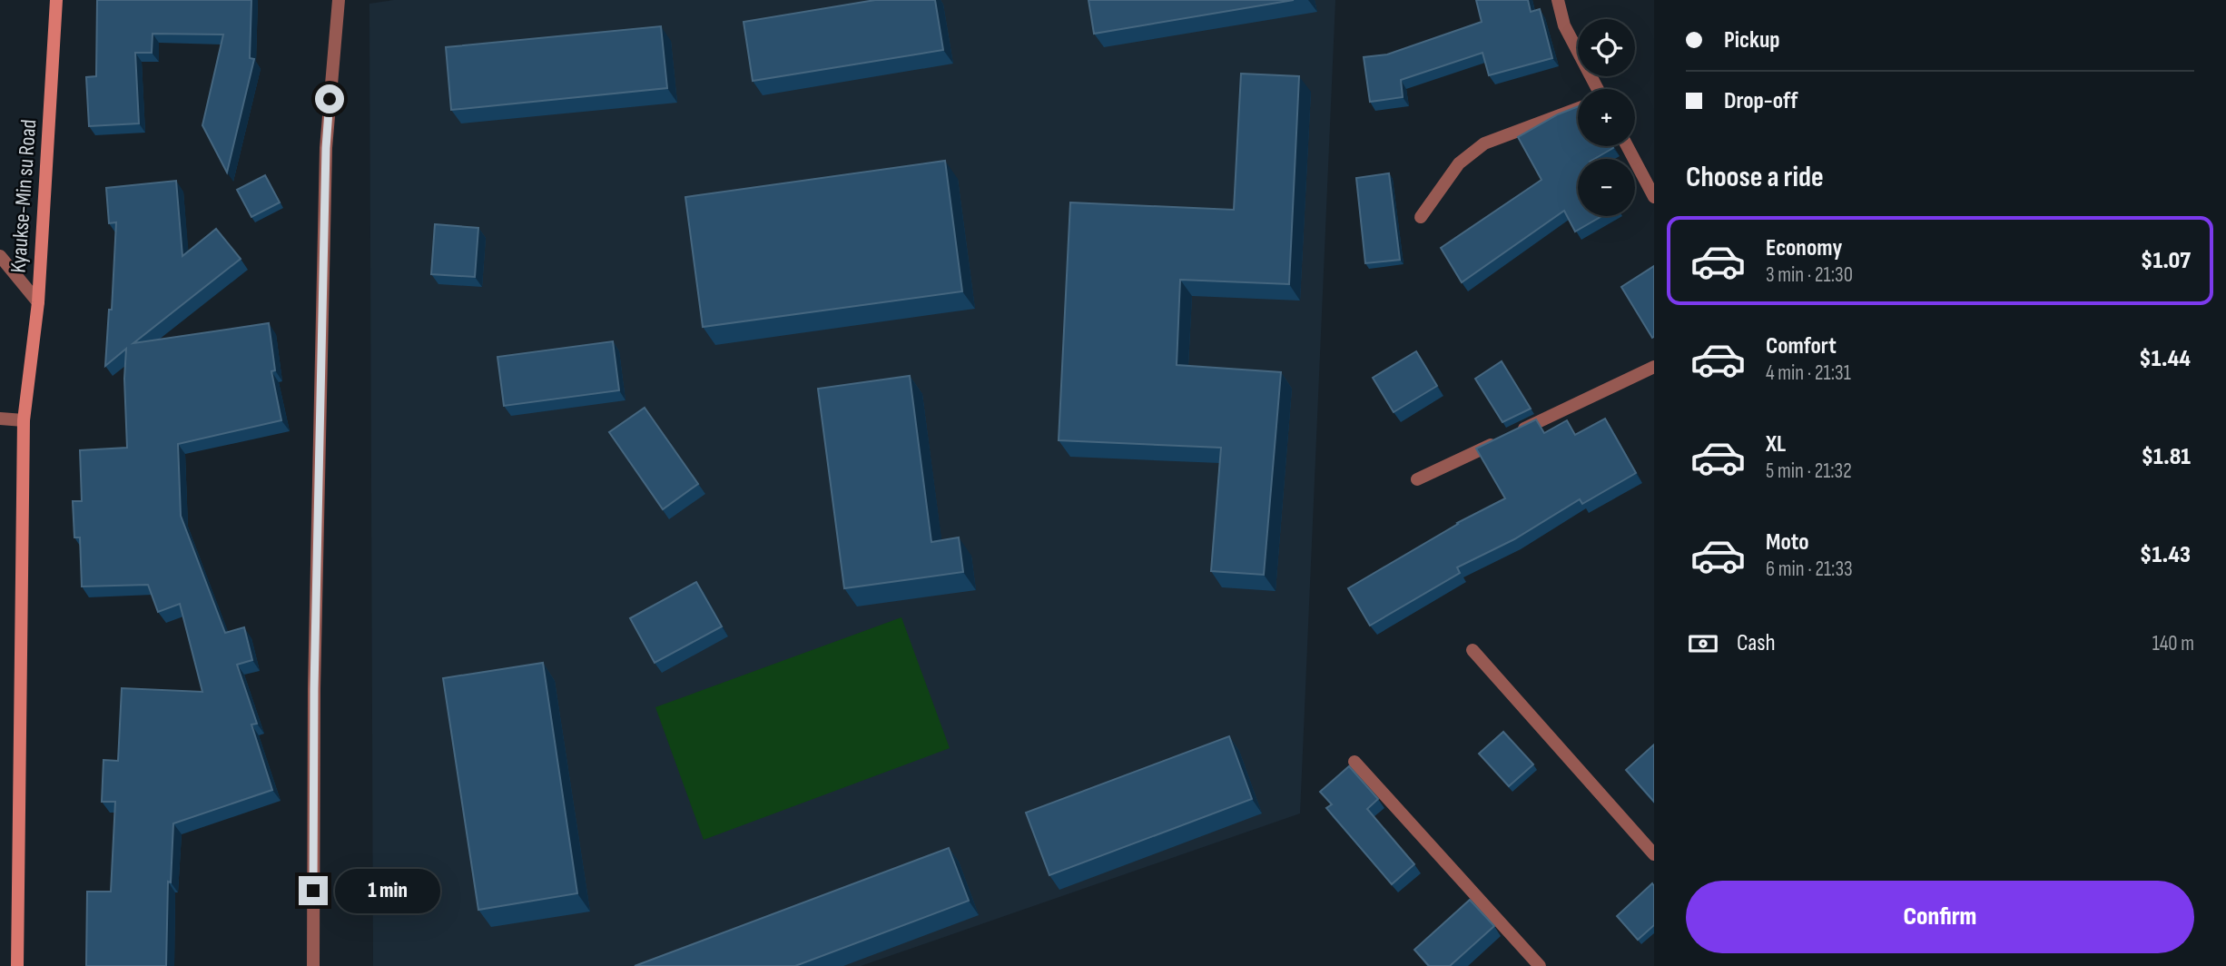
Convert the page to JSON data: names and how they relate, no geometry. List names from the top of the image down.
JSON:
{
  "streets": {
    "street": ["Kyaukse-Min su Road"]
  },
  "page": {
    "banner": ["Pickup", "Drop-off"],
    "map_buttons": ["+", "−"],
    "heading": "Choose a ride",
    "list": [
      {
        "name": "Economy",
        "note": "3 min · 21:30",
        "value": "$1.07"
      },
      {
        "name": "Comfort",
        "note": "4 min · 21:31",
        "value": "$1.44"
      },
      {
        "name": "XL",
        "note": "5 min · 21:32",
        "value": "$1.81"
      },
      {
        "name": "Moto",
        "note": "6 min · 21:33",
        "value": "$1.43"
      }
    ],
    "pay": ["Cash", "140 m"],
    "buttons": "Confirm",
    "bubble": "1 min"
  }
}
